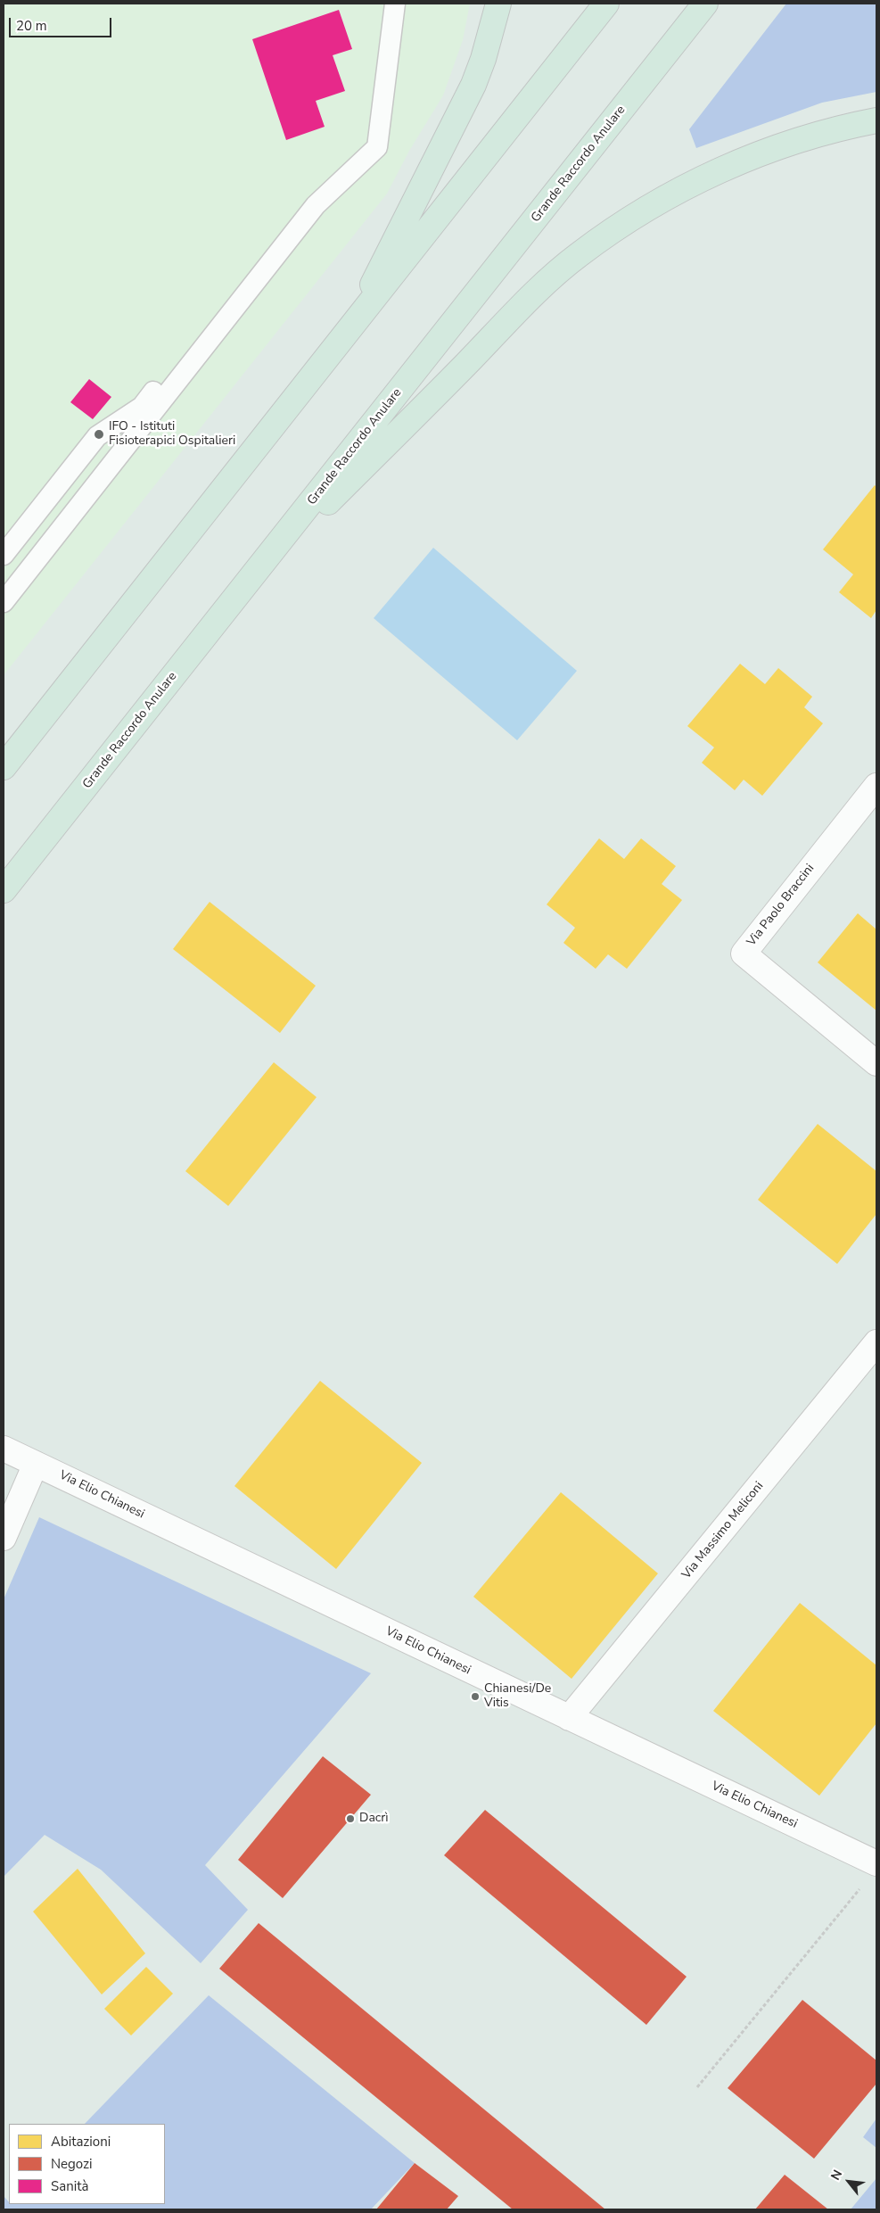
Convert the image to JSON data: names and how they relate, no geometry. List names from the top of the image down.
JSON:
{
  "streets": {
    "highway": ["Grande Raccordo Anulare"],
    "street": ["Via Paolo Braccini", "Via Elio Chianesi", "Via Massimo Meliconi"]
  },
  "crossings": [
    ["Via Elio Chianesi", "Via Massimo Meliconi"]
  ],
  "places": ["IFO - Istituti Fisioterapici Ospitalieri", "Chianesi/De Vitis", "Dacrì"],
  "legend": ["Abitazioni", "Negozi", "Sanità"],
  "scale_bar": "20 m",
  "north": "top left"
}
